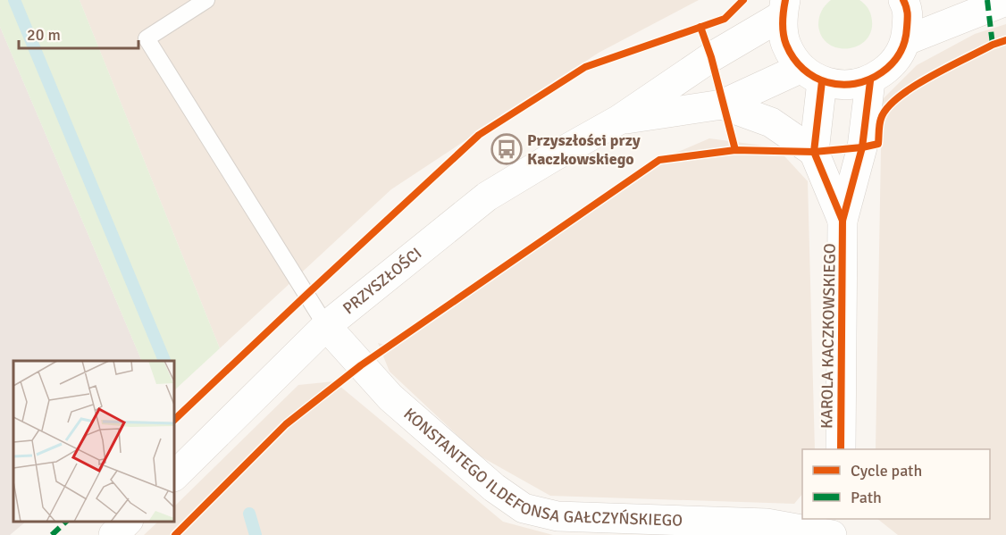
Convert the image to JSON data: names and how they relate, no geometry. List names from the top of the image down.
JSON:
{
  "streets": {
    "street": ["PRZYSZŁOŚCI", "KAROLA KACZKOWSKIEGO", "KONSTANTEGO ILDEFONSA GAŁCZYŃSKIEGO"]
  },
  "crossings": [
    ["PRZYSZŁOŚCI", "KONSTANTEGO ILDEFONSA GAŁCZYŃSKIEGO"]
  ],
  "places": {
    "bus stop": ["Przyszłości przy Kaczkowskiego"]
  },
  "legend": ["Cycle path", "Path"],
  "scale_bar": "20 m"
}
